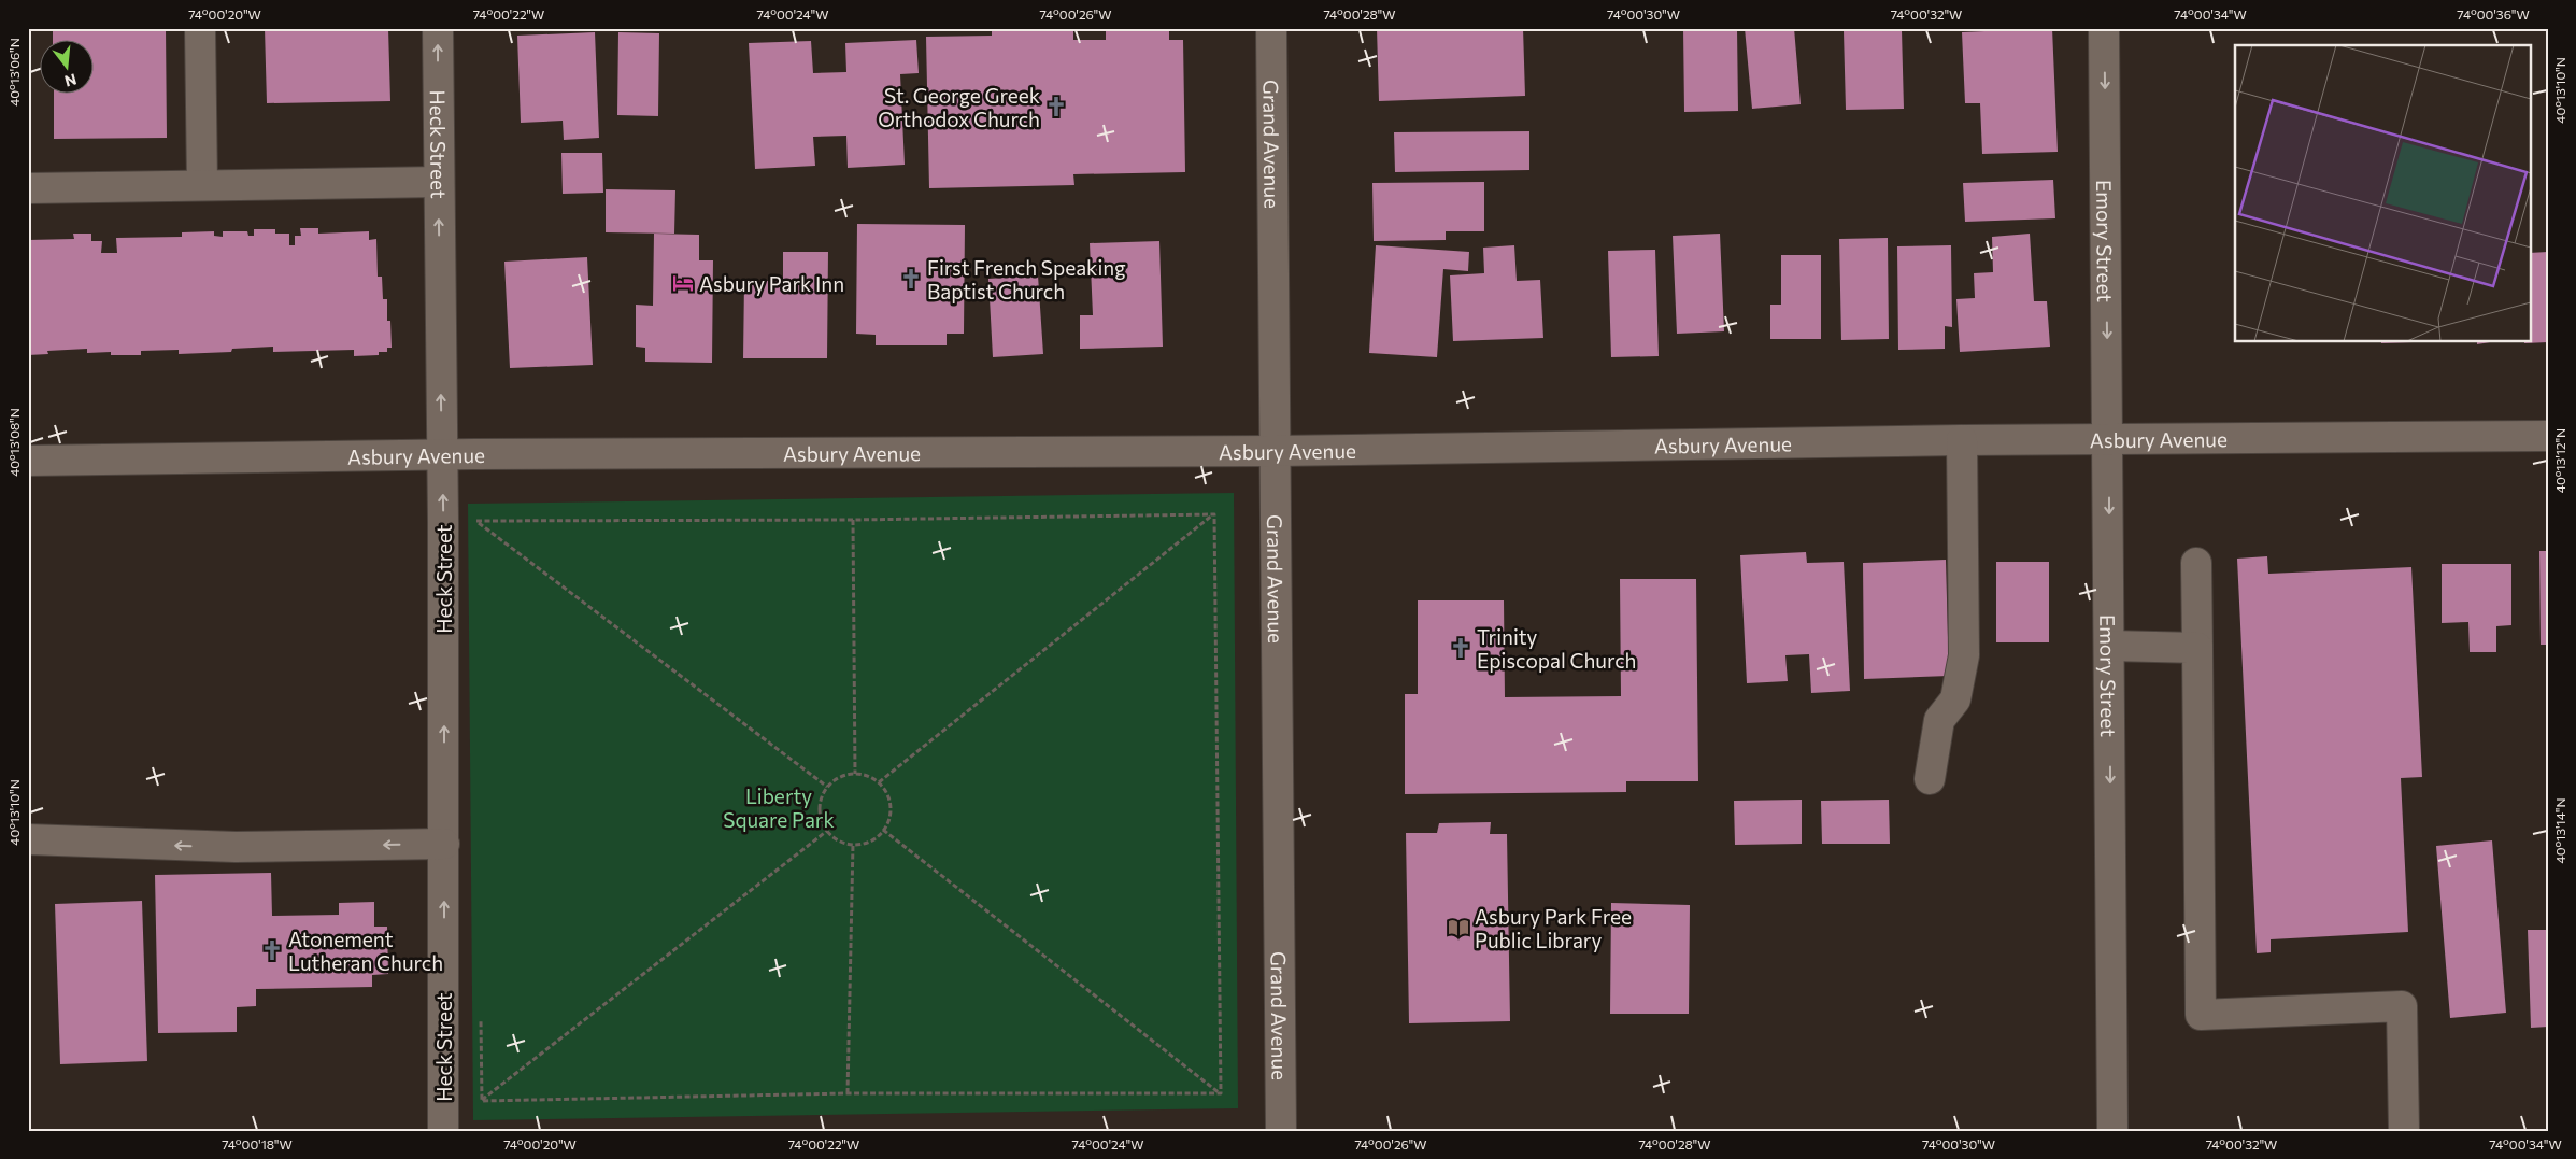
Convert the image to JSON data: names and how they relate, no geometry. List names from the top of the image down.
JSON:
{
  "streets": {
    "street": [
      "Heck Street",
      "Grand Avenue",
      "Emory Street",
      "Asbury Avenue"
    ]
  },
  "crossings": [
    ["Heck Street", "Asbury Avenue"],
    ["Grand Avenue", "Asbury Avenue"],
    ["Emory Street", "Asbury Avenue"]
  ],
  "one_way": ["Heck Street"],
  "parks": ["Liberty Square Park"],
  "places": {
    "church": [
      "St. George Greek Orthodox Church",
      "First French Speaking Baptist Church",
      "Trinity Episcopal Church",
      "Atonement Lutheran Church"
    ],
    "hotel": ["Asbury Park Inn"],
    "library": ["Asbury Park Free Public Library"]
  },
  "north": "bottom",
  "coordinates": [
    "74°00'20\"W",
    "74°00'22\"W",
    "74°00'24\"W",
    "74°00'26\"W",
    "74°00'28\"W",
    "74°00'30\"W",
    "74°00'32\"W",
    "74°00'34\"W",
    "74°00'36\"W",
    "40°13'06\"N",
    "40°13'10\"N",
    "40°13'08\"N",
    "40°13'12\"N",
    "40°13'14\"N",
    "74°00'18\"W"
  ]
}
